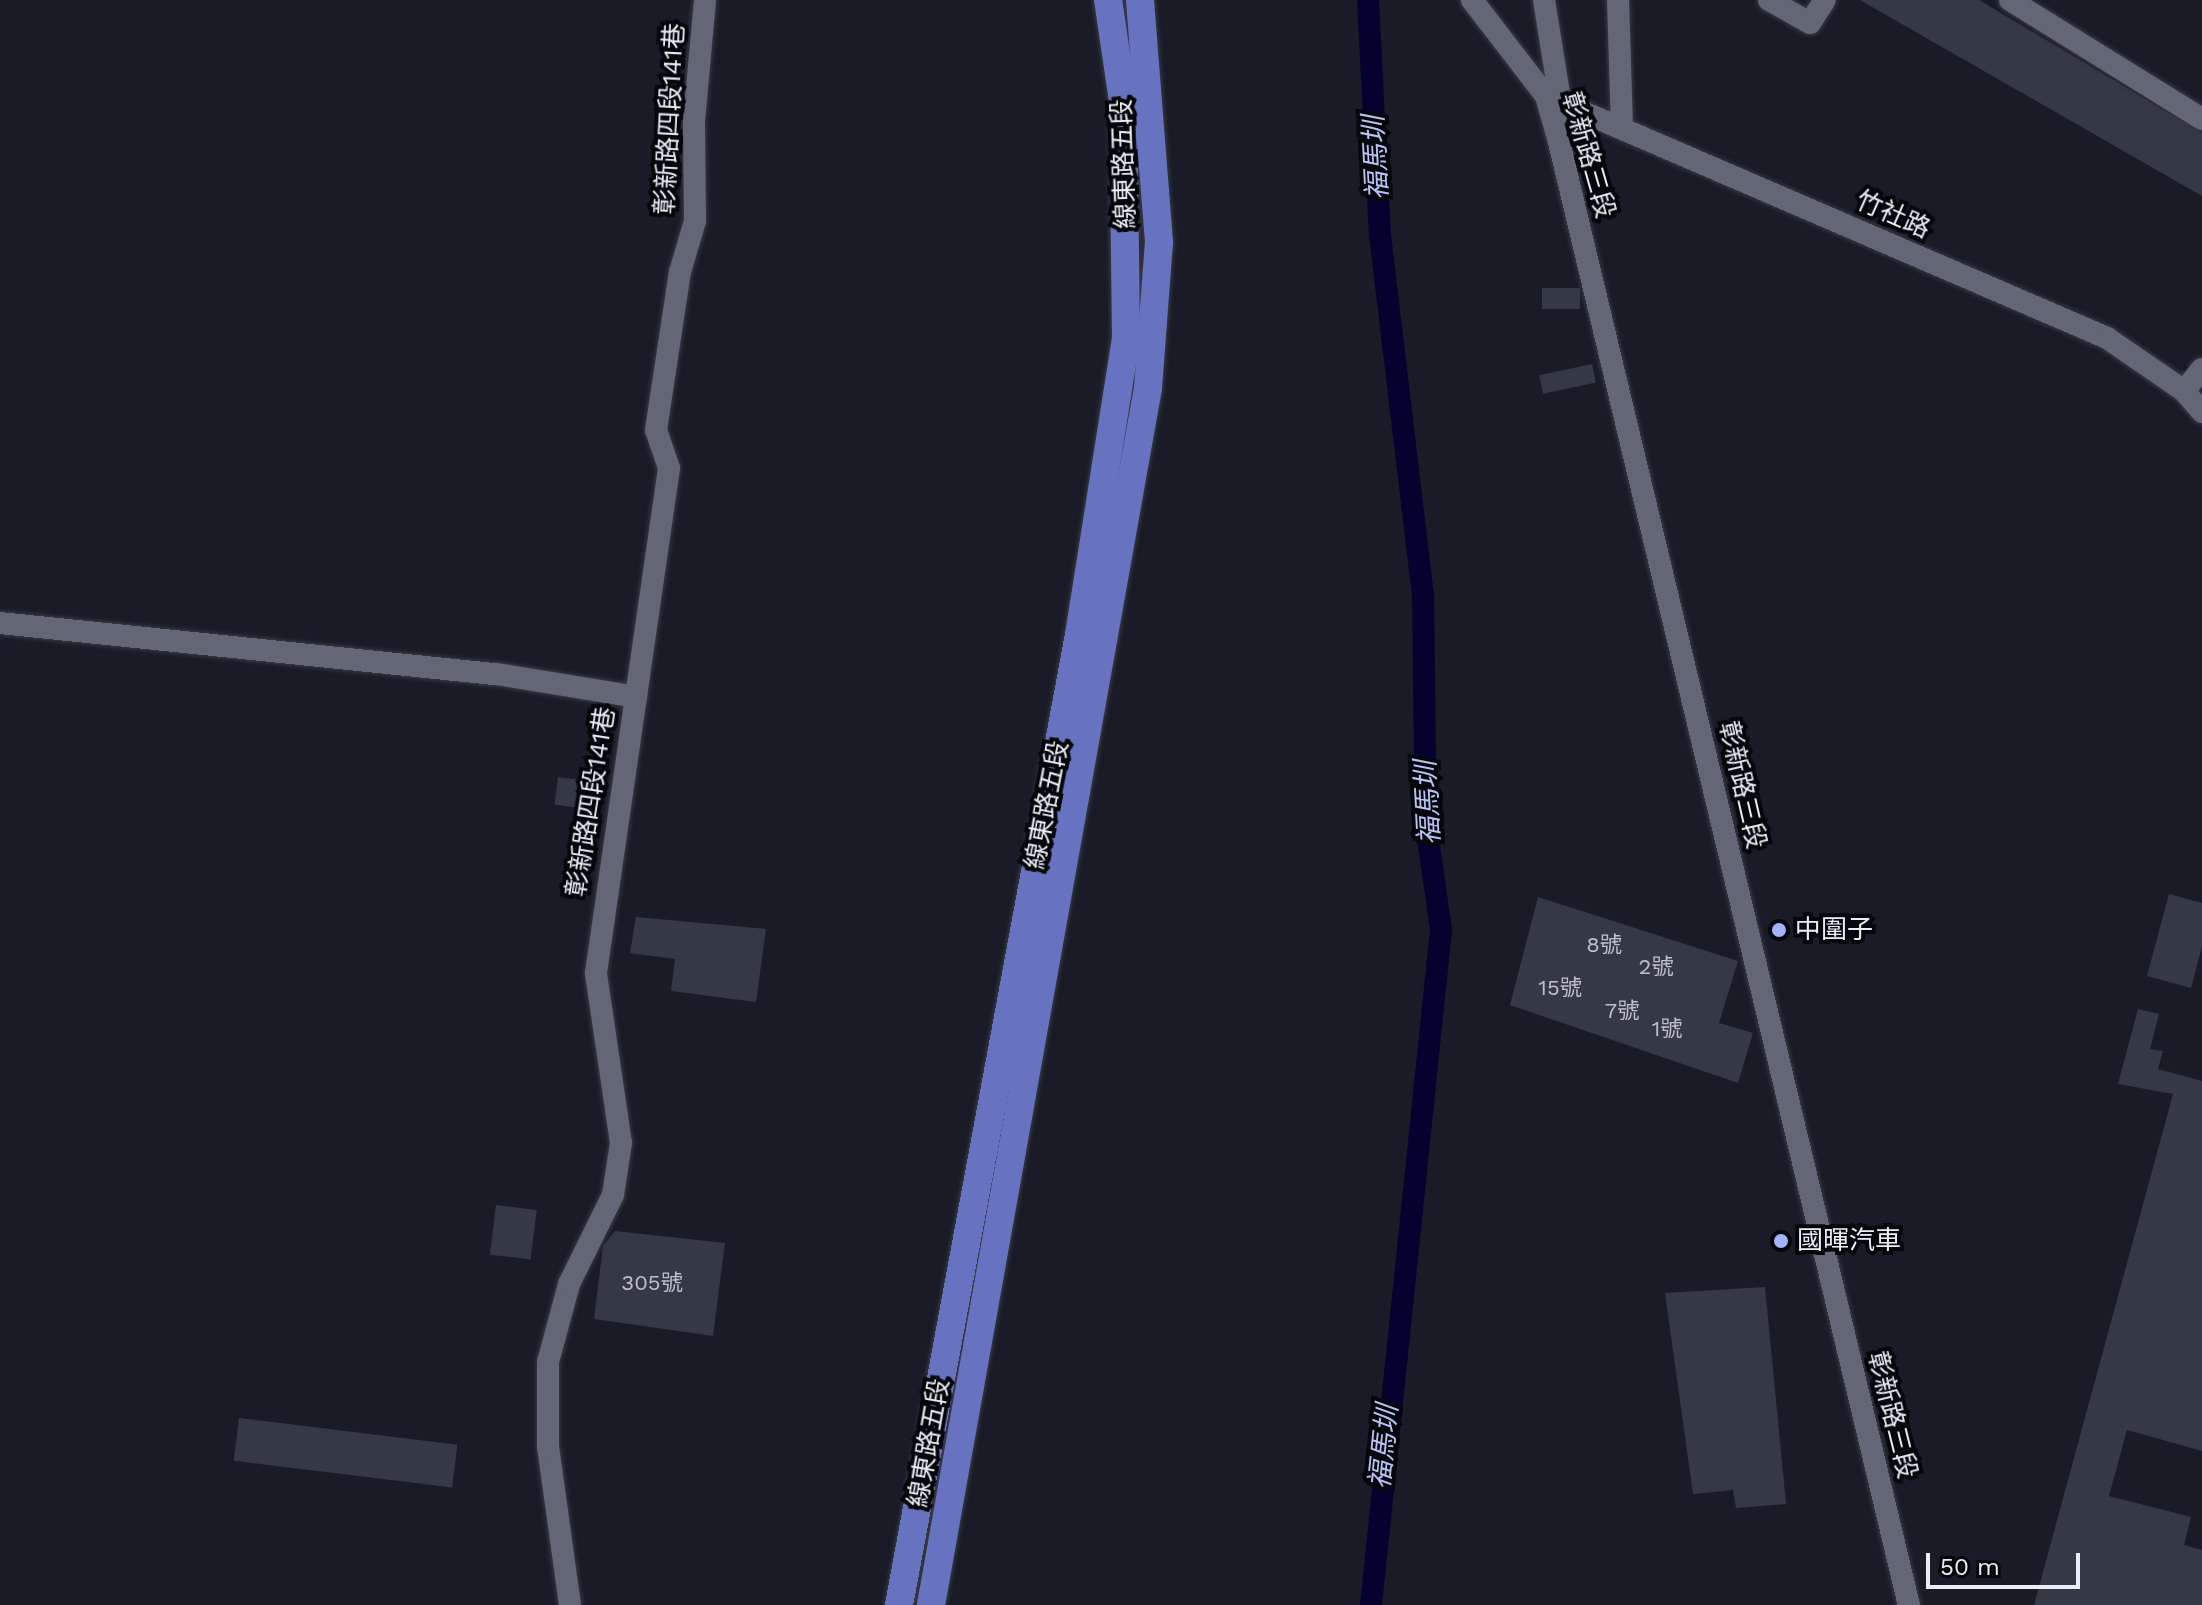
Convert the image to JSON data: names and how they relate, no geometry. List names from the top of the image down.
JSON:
{
  "streets": {
    "main road": ["線東路五段"],
    "street": ["彰新路四段141巷", "彰新路三段", "竹社路"]
  },
  "crossings": [
    ["彰新路三段", "竹社路"]
  ],
  "water": ["福馬圳"],
  "places": ["中圍子", "國暉汽車"],
  "house_numbers": [
    "8號",
    "2號",
    "15號",
    "7號",
    "1號",
    "305號"
  ],
  "scale_bar": "50 m"
}
